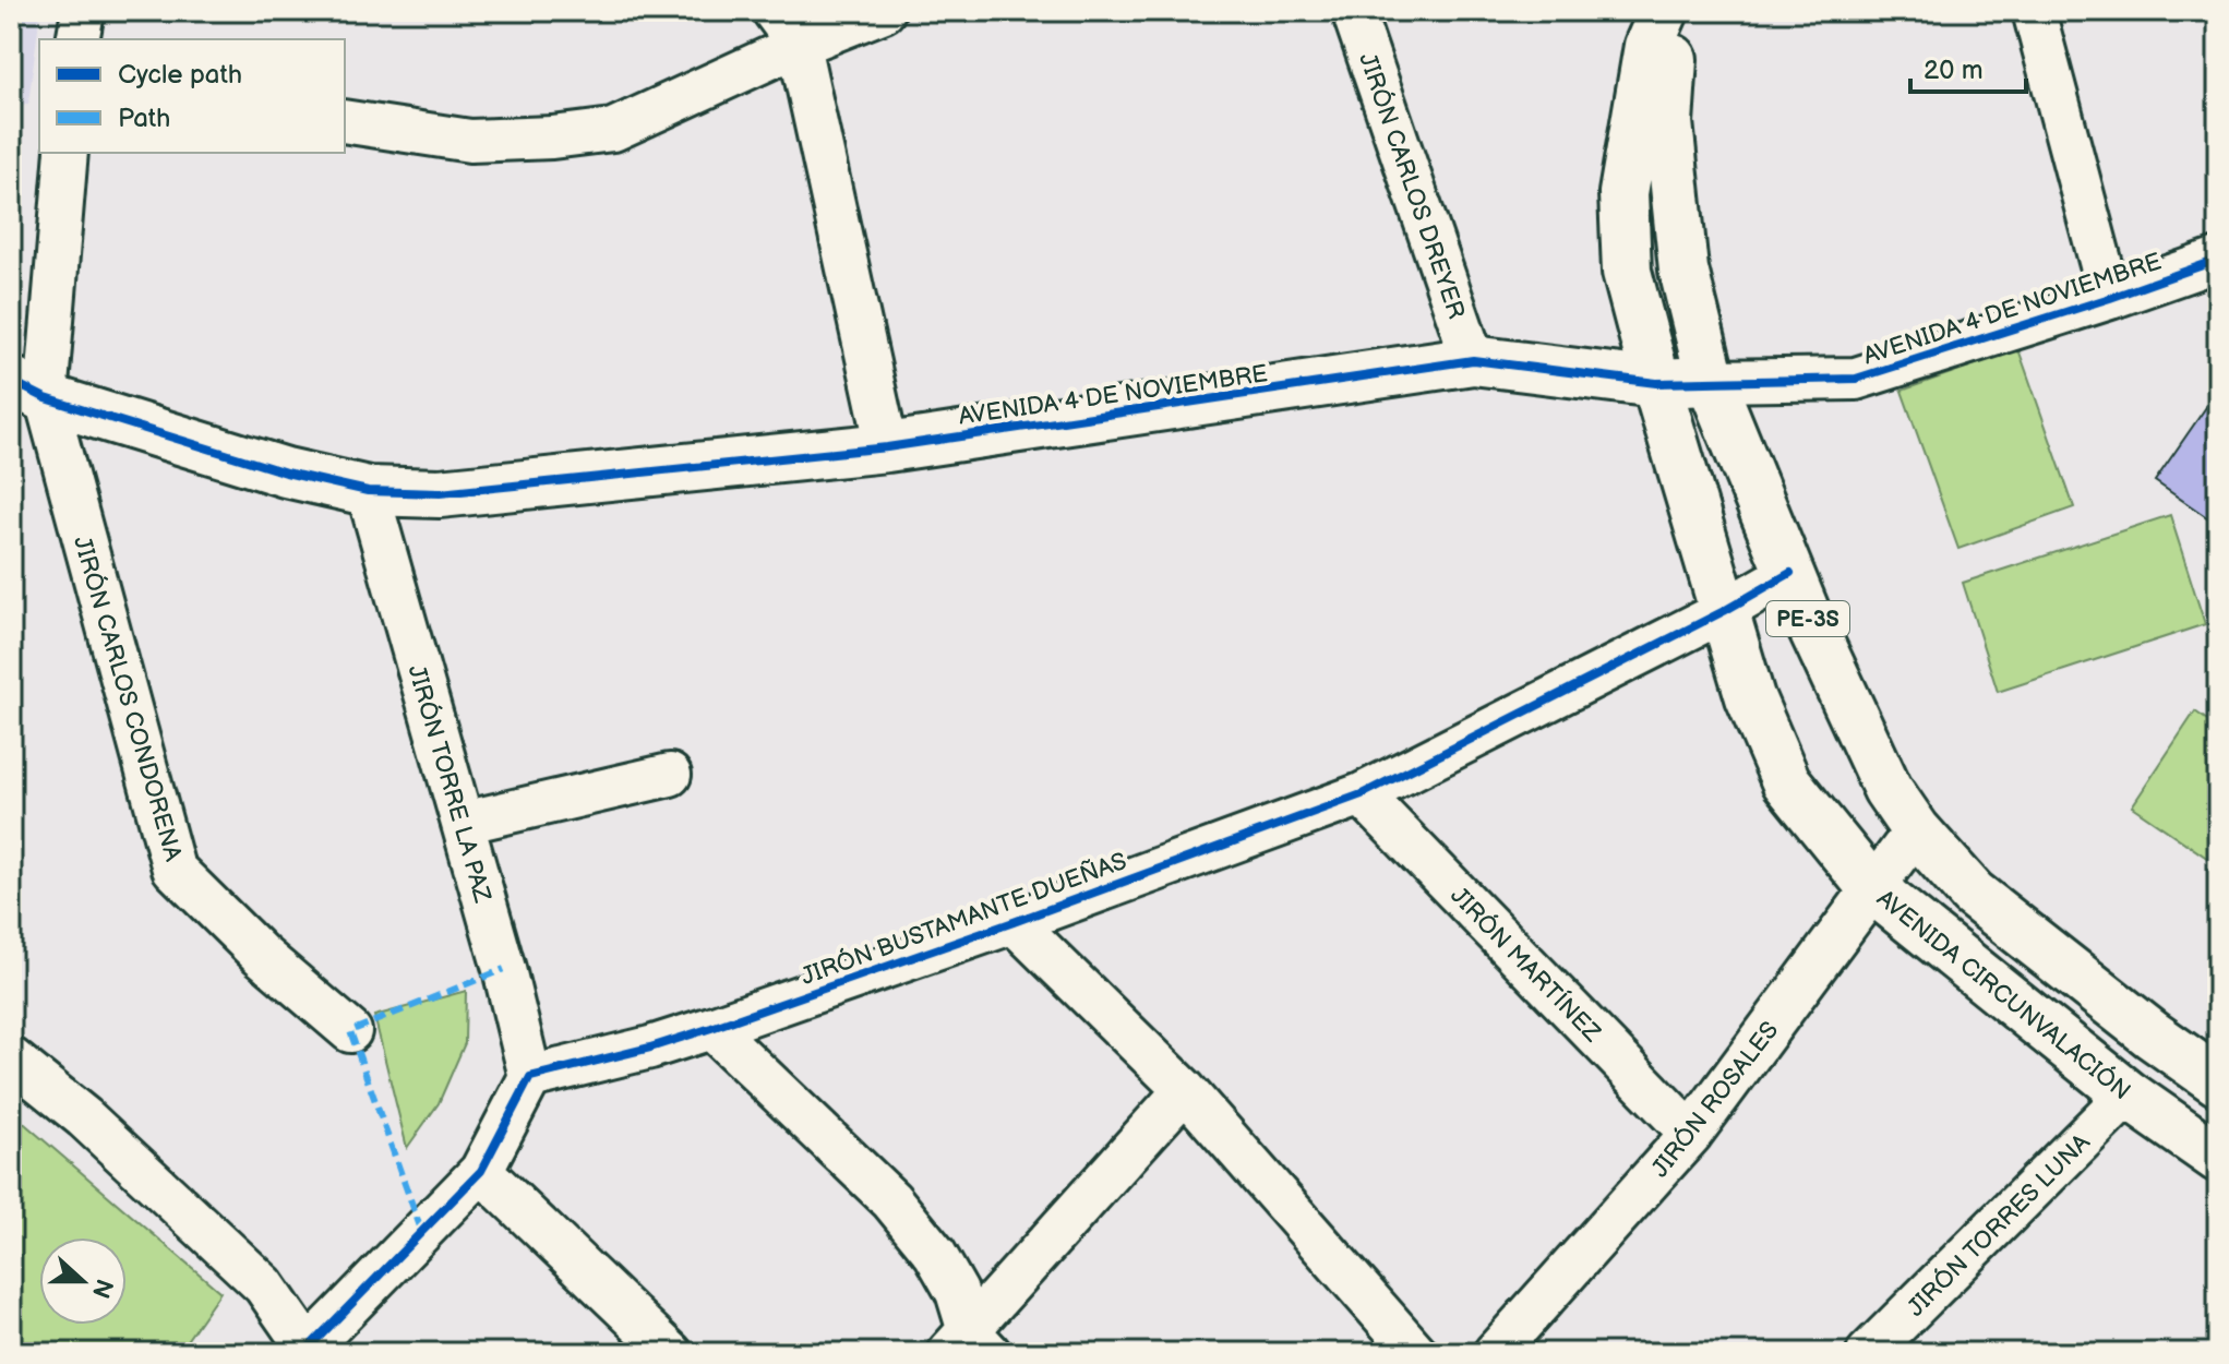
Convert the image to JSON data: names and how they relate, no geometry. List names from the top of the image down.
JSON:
{
  "streets": {
    "main road": ["AVENIDA 4 DE NOVIEMBRE", "PE-3S", "AVENIDA CIRCUNVALACIÓN"],
    "street": [
      "JIRÓN CARLOS DREYER",
      "JIRÓN CARLOS CONDORENA",
      "JIRÓN TORRE LA PAZ",
      "JIRÓN BUSTAMANTE DUEÑAS",
      "JIRÓN MARTÍNEZ",
      "JIRÓN ROSALES",
      "JIRÓN TORRES LUNA"
    ]
  },
  "crossings": [
    ["JIRÓN CARLOS DREYER", "AVENIDA 4 DE NOVIEMBRE"],
    ["AVENIDA 4 DE NOVIEMBRE", "PE-3S"],
    ["AVENIDA 4 DE NOVIEMBRE", "JIRÓN CARLOS CONDORENA"],
    ["AVENIDA 4 DE NOVIEMBRE", "JIRÓN TORRE LA PAZ"],
    ["AVENIDA 4 DE NOVIEMBRE", "AVENIDA CIRCUNVALACIÓN"],
    ["PE-3S", "JIRÓN BUSTAMANTE DUEÑAS"],
    ["PE-3S", "JIRÓN ROSALES"],
    ["JIRÓN TORRE LA PAZ", "JIRÓN BUSTAMANTE DUEÑAS"],
    ["JIRÓN BUSTAMANTE DUEÑAS", "JIRÓN MARTÍNEZ"],
    ["JIRÓN BUSTAMANTE DUEÑAS", "AVENIDA CIRCUNVALACIÓN"],
    ["JIRÓN MARTÍNEZ", "JIRÓN ROSALES"],
    ["AVENIDA CIRCUNVALACIÓN", "JIRÓN ROSALES"],
    ["AVENIDA CIRCUNVALACIÓN", "JIRÓN TORRES LUNA"]
  ],
  "legend": ["Cycle path", "Path"],
  "scale_bar": "20 m",
  "north": "right"
}
